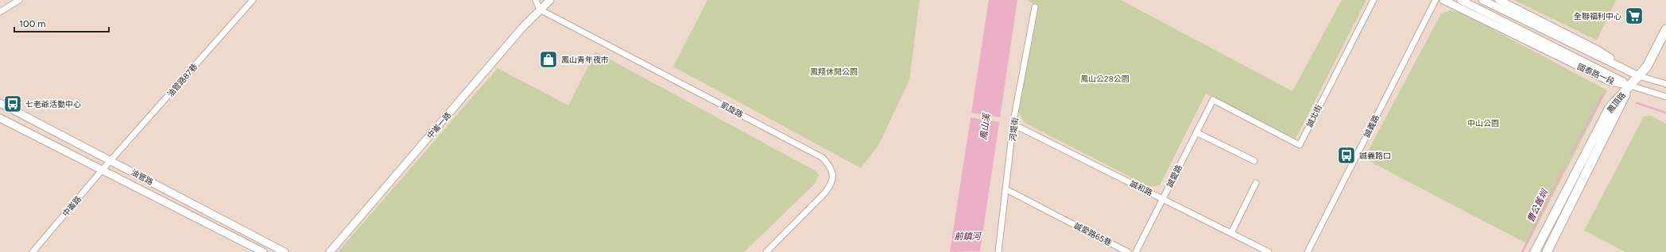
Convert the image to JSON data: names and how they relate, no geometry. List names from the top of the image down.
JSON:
{
  "streets": {
    "main road": ["鳳頂路"],
    "street": [
      "國泰路一段",
      "油管路87巷",
      "凱旋路",
      "誠北街",
      "中崙一路",
      "誠義路",
      "河堤街",
      "誠愛路",
      "油管路",
      "誠和路",
      "中崙路",
      "誠愛路65巷"
    ]
  },
  "crossings": [
    ["國泰路一段", "鳳頂路"],
    ["油管路87巷", "油管路"],
    ["油管路87巷", "中崙路"],
    ["凱旋路", "中崙一路"],
    ["誠北街", "誠愛路"],
    ["河堤街", "誠和路"],
    ["河堤街", "誠愛路65巷"],
    ["誠愛路", "誠和路"],
    ["油管路", "中崙路"]
  ],
  "water": ["鳳山溪", "曹公舊圳", "前鎮河"],
  "parks": ["鳳翔休閒公園", "鳳山公28公園", "中山公園"],
  "places": {
    "supermarket": ["全聯福利中心"],
    "shop": ["鳳山青年夜市"],
    "bus stop": ["七老爺活動中心", "誠義路口"]
  },
  "scale_bar": "100 m"
}
